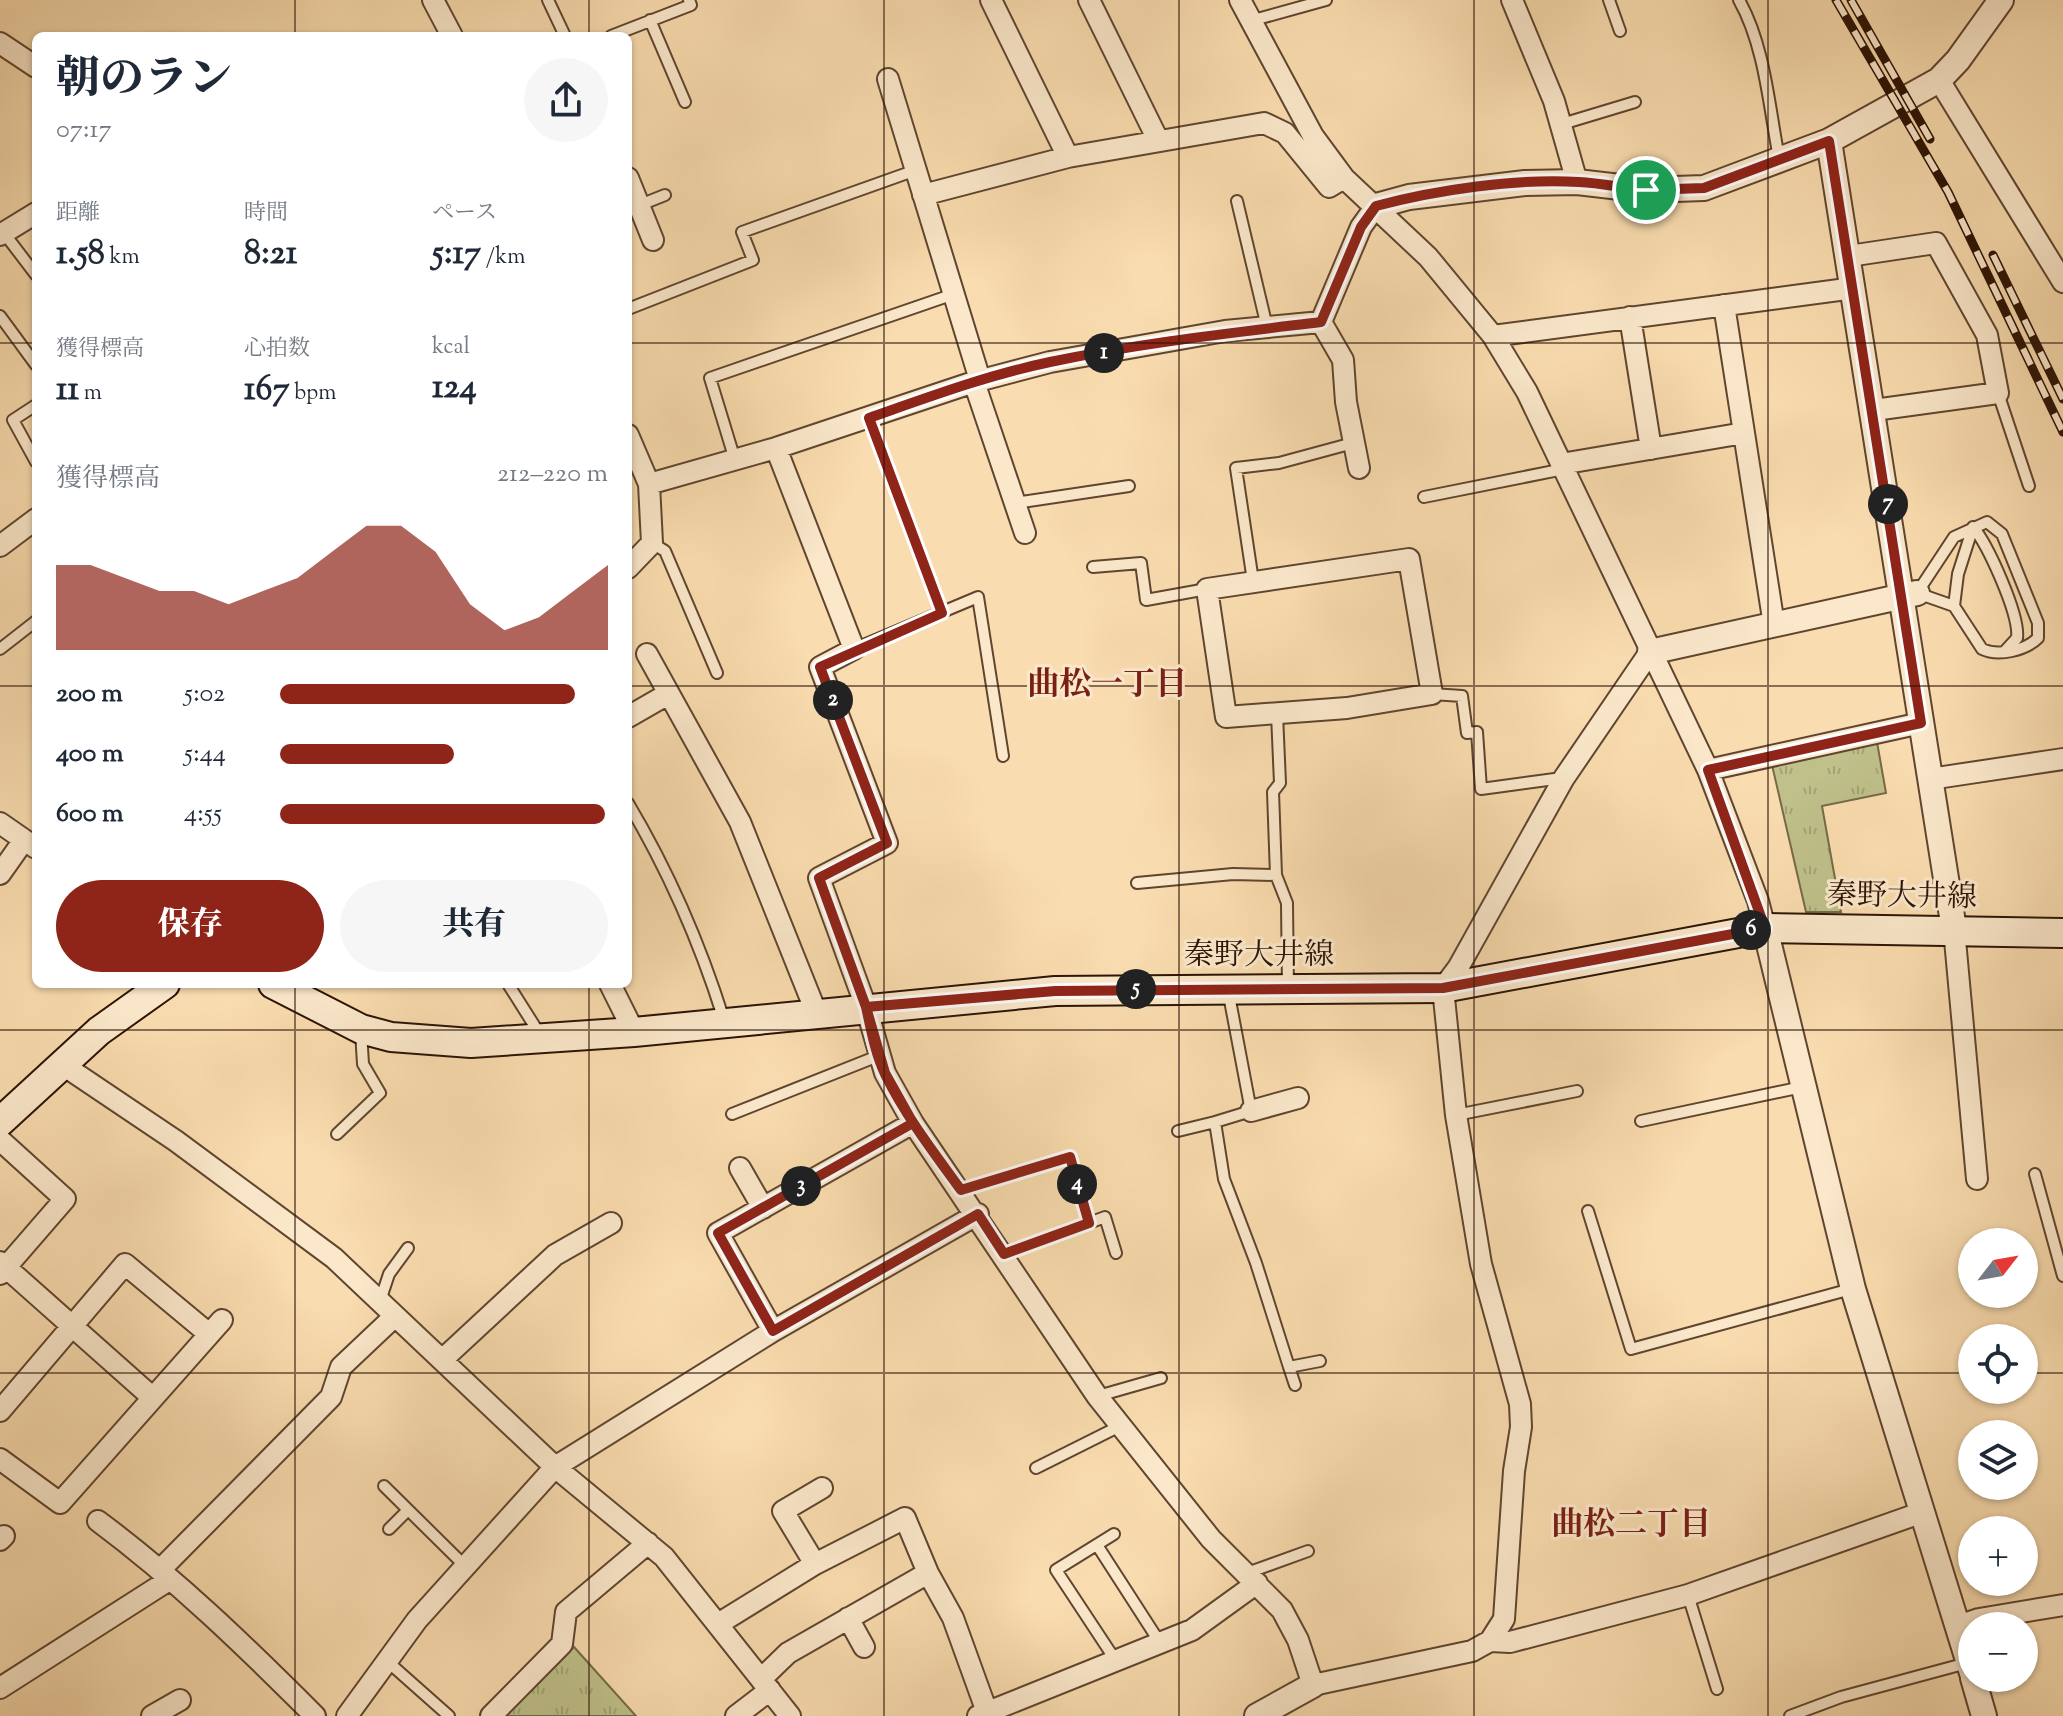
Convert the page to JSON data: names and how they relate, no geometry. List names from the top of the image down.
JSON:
{
  "streets": {
    "main road": ["秦野大井線"]
  },
  "districts": ["曲松一丁目", "曲松二丁目"],
  "north": "top right",
  "page": {
    "heading": ["朝のラン", "07:17"],
    "stats": [
      ["距離", "1.58 km"],
      ["時間", "8:21"],
      ["ペース", "5:17 /km"],
      ["獲得標高", "11 m"],
      ["心拍数", "167 bpm"],
      ["kcal", "124"]
    ],
    "pins": [
      "1",
      "7",
      "2",
      "6",
      "5",
      "4",
      "3"
    ],
    "chart": ["獲得標高", "212–220 m"],
    "list": [
      {
        "name": "200 m",
        "note": "5:02"
      },
      {
        "name": "400 m",
        "note": "5:44"
      },
      {
        "name": "600 m",
        "note": "4:55"
      }
    ],
    "buttons": ["保存", "共有"],
    "map_buttons": ["+", "−"]
  }
}
